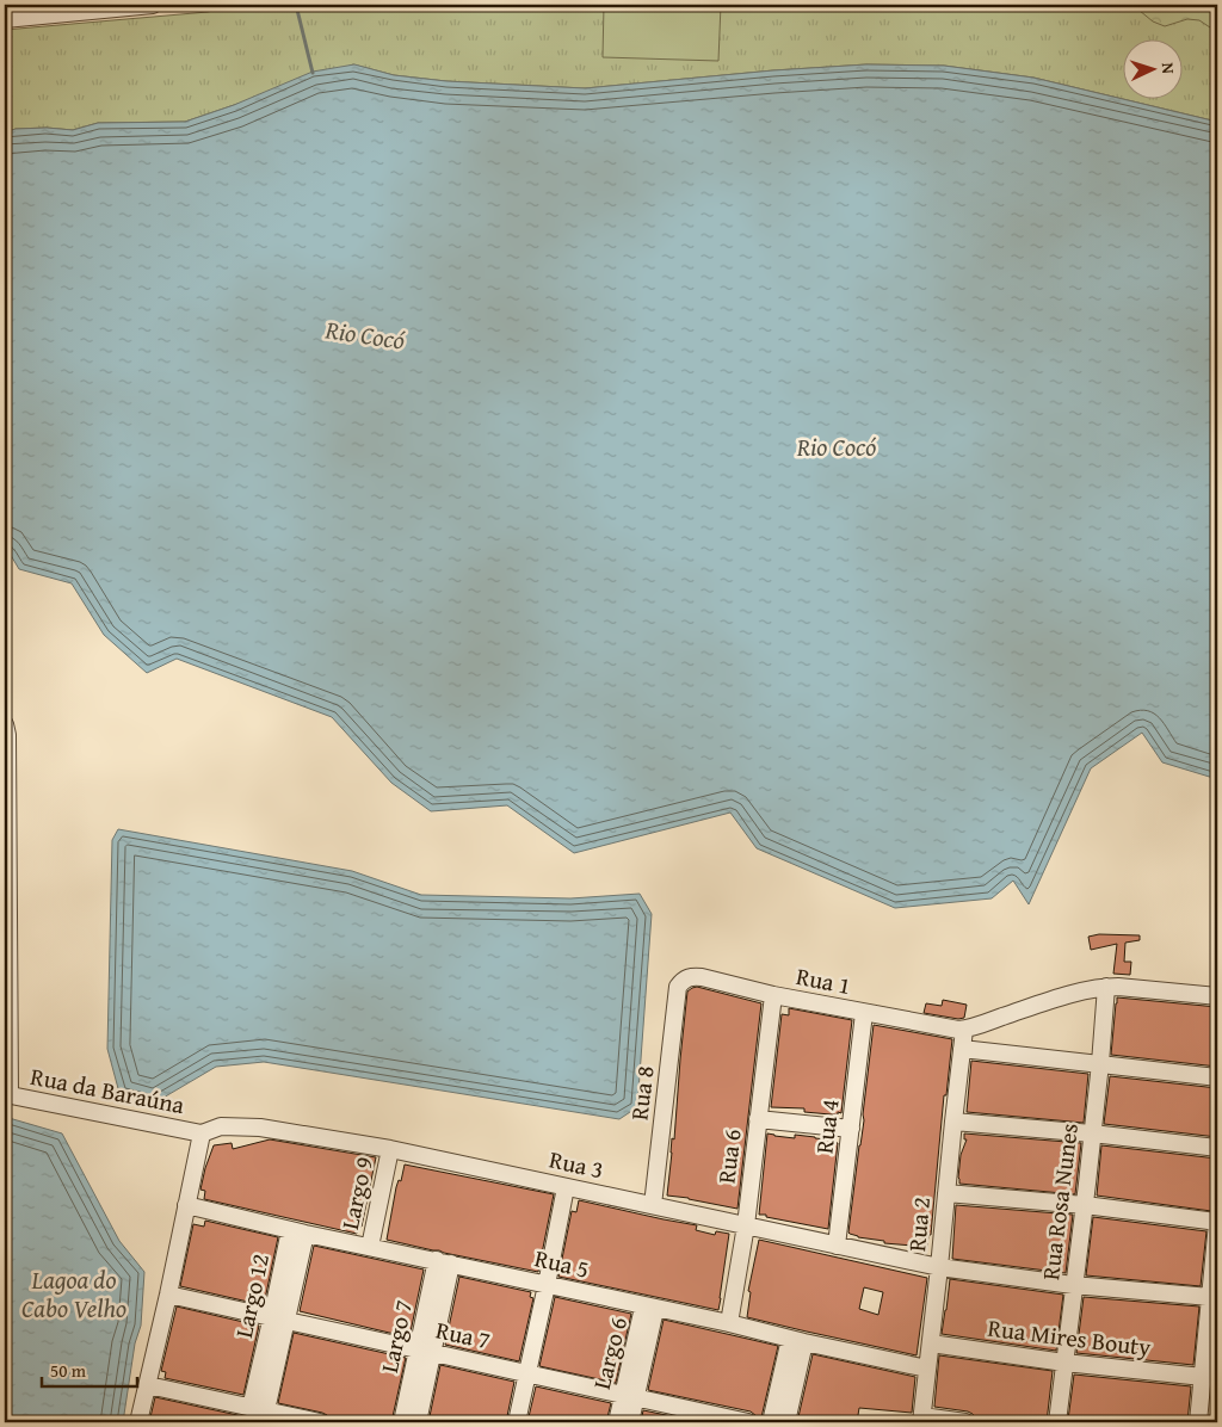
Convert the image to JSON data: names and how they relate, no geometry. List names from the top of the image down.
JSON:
{
  "streets": {
    "street": [
      "Rua 1",
      "Rua da Baraúna",
      "Rua 8",
      "Rua 4",
      "Rua 6",
      "Rua 3",
      "Largo 9",
      "Rua Rosa Nunes",
      "Rua 2",
      "Rua 5",
      "Largo 12",
      "Rua 7",
      "Largo 7",
      "Rua Mires Bouty",
      "Largo 6"
    ]
  },
  "crossings": [
    ["Rua 1", "Rua 8"],
    ["Rua 1", "Rua 4"],
    ["Rua 1", "Rua 6"],
    ["Rua 1", "Rua 2"],
    ["Rua da Baraúna", "Rua 3"],
    ["Rua 8", "Rua 3"],
    ["Rua 4", "Rua 3"],
    ["Rua 6", "Rua 3"],
    ["Rua 6", "Rua 5"],
    ["Rua 3", "Largo 9"],
    ["Rua 3", "Rua Rosa Nunes"],
    ["Rua 3", "Rua 2"],
    ["Largo 9", "Rua 5"],
    ["Rua Rosa Nunes", "Rua Mires Bouty"],
    ["Rua 2", "Rua 5"],
    ["Rua 2", "Rua Mires Bouty"],
    ["Rua 5", "Largo 12"],
    ["Rua 5", "Largo 7"],
    ["Rua 5", "Largo 6"],
    ["Largo 12", "Rua 7"],
    ["Rua 7", "Largo 7"],
    ["Rua 7", "Largo 6"]
  ],
  "water": ["Rio Cocó", "Lagoa do Cabo Velho"],
  "scale_bar": "50 m",
  "north": "right"
}
